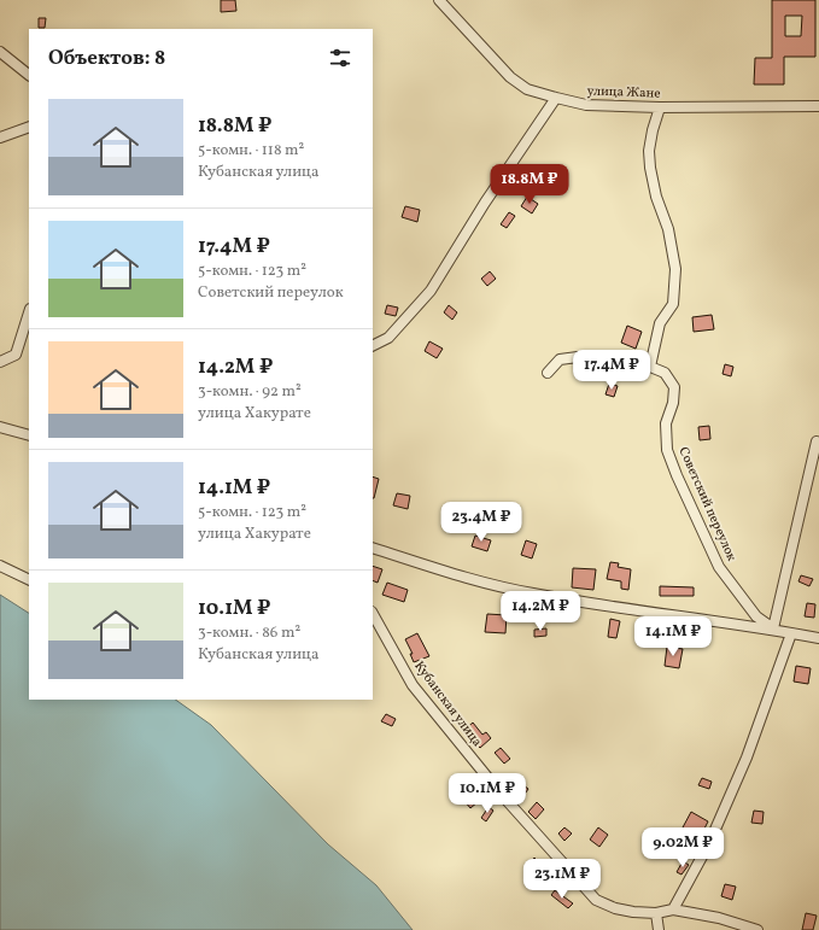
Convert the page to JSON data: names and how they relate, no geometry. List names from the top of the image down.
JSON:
{
  "streets": {
    "street": ["улица Жане", "Советский переулок", "Кубанская улица"]
  },
  "page": {
    "heading": "Объектов: 8",
    "list": [
      {
        "name": "18.8M ₽",
        "note": "5-комн. · 118 m² · Кубанская улица"
      },
      {
        "name": "17.4M ₽",
        "note": "5-комн. · 123 m² · Советский переулок"
      },
      {
        "name": "14.2M ₽",
        "note": "3-комн. · 92 m² · улица Хакурате"
      },
      {
        "name": "14.1M ₽",
        "note": "5-комн. · 123 m² · улица Хакурате"
      },
      {
        "name": "10.1M ₽",
        "note": "3-комн. · 86 m² · Кубанская улица"
      }
    ],
    "price": [
      "18.8M ₽",
      "17.4M ₽",
      "23.4M ₽",
      "14.2M ₽",
      "14.1M ₽",
      "10.1M ₽",
      "9.02M ₽",
      "23.1M ₽"
    ]
  }
}
